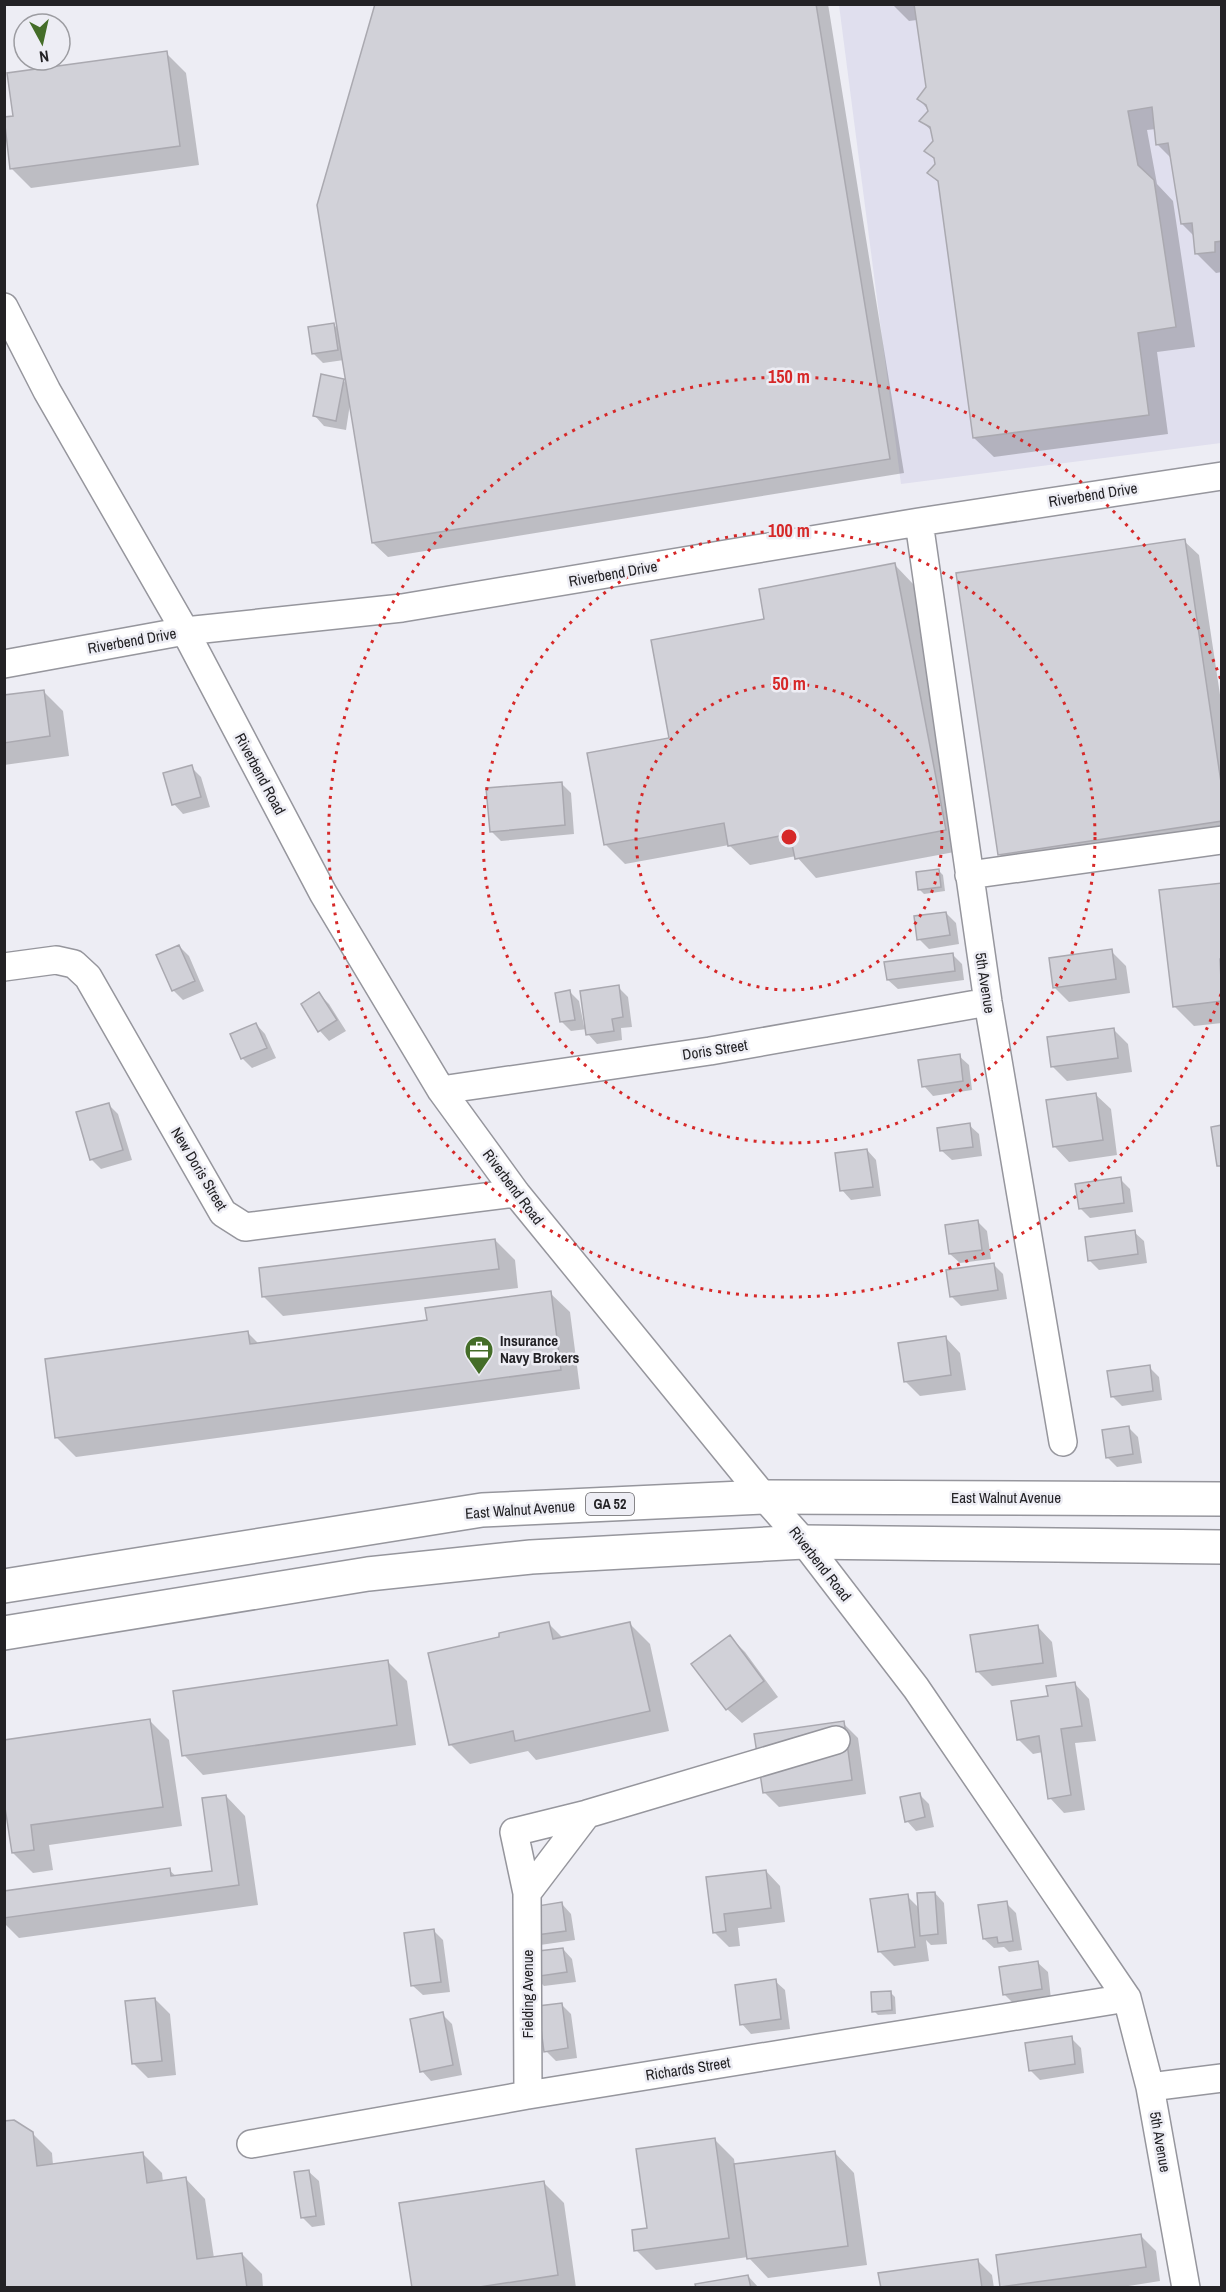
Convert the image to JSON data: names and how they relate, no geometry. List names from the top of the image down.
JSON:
{
  "streets": {
    "main road": ["East Walnut Avenue", "GA 52"],
    "street": [
      "Riverbend Drive",
      "Riverbend Road",
      "5th Avenue",
      "Doris Street",
      "New Doris Street",
      "Fielding Avenue",
      "Richards Street"
    ]
  },
  "crossings": [
    ["Riverbend Drive", "Riverbend Road"],
    ["Riverbend Drive", "5th Avenue"],
    ["Riverbend Road", "5th Avenue"],
    ["Riverbend Road", "Doris Street"],
    ["Riverbend Road", "New Doris Street"],
    ["Riverbend Road", "East Walnut Avenue"],
    ["Riverbend Road", "Richards Street"],
    ["5th Avenue", "Doris Street"],
    ["5th Avenue", "Richards Street"],
    ["Fielding Avenue", "Richards Street"]
  ],
  "places": {
    "office": ["Insurance Navy Brokers"]
  },
  "north": "bottom",
  "rings": ["150 m", "100 m", "50 m"]
}
